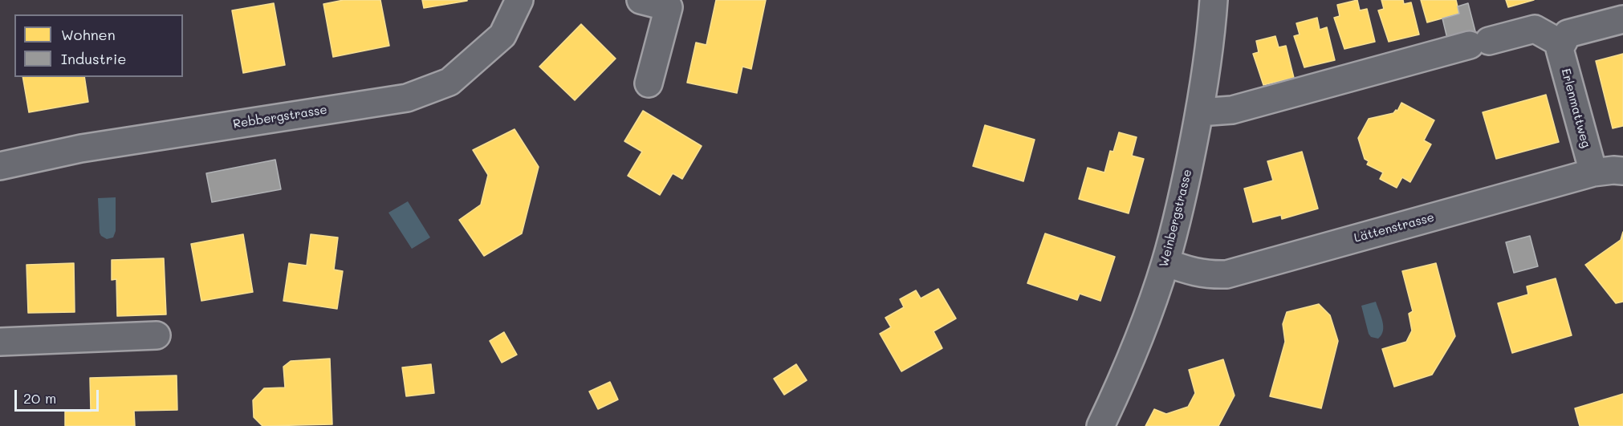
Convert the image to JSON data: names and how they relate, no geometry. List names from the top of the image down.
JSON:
{
  "streets": {
    "street": [
      "Erlenmattweg",
      "Rebbergstrasse",
      "Weinbergstrasse",
      "Lättenstrasse"
    ]
  },
  "crossings": [
    ["Erlenmattweg", "Lättenstrasse"],
    ["Weinbergstrasse", "Lättenstrasse"]
  ],
  "legend": ["Wohnen", "Industrie"],
  "scale_bar": "20 m"
}
